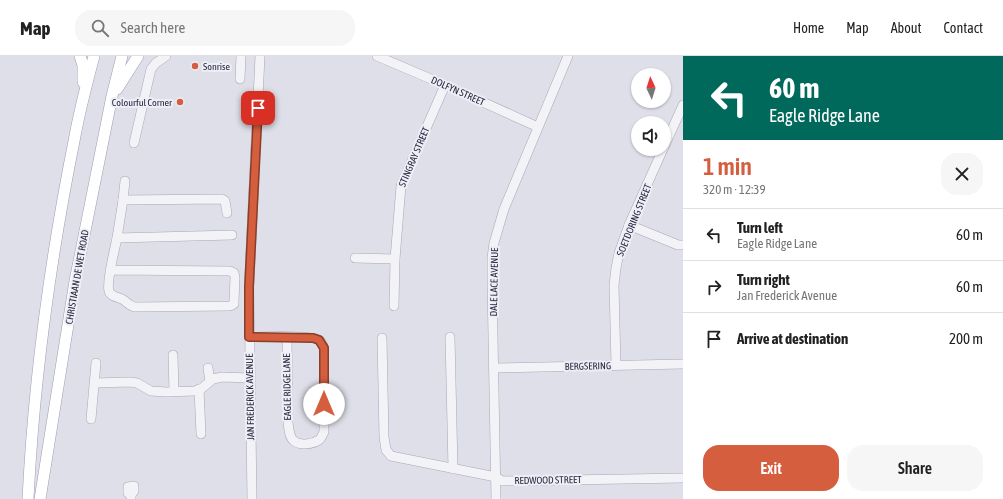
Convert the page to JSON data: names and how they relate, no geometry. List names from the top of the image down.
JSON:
{
  "streets": {
    "main road": ["CHRISTIAAN DE WET ROAD"],
    "street": [
      "DOLFYN STREET",
      "STINGRAY STREET",
      "SOETDORING STREET",
      "DALE LACE AVENUE",
      "BERGSERING",
      "EAGLE RIDGE LANE",
      "JAN FREDERICK AVENUE",
      "REDWOOD STREET"
    ]
  },
  "crossings": [
    ["DOLFYN STREET", "STINGRAY STREET"],
    ["DOLFYN STREET", "DALE LACE AVENUE"],
    ["SOETDORING STREET", "BERGSERING"],
    ["DALE LACE AVENUE", "BERGSERING"],
    ["DALE LACE AVENUE", "REDWOOD STREET"],
    ["EAGLE RIDGE LANE", "JAN FREDERICK AVENUE"]
  ],
  "places": ["Sonrise", "Colourful Corner"],
  "north": "top",
  "page": {
    "header": "Map",
    "search": "Search here",
    "nav": [
      "Home",
      "Map",
      "About",
      "Contact"
    ],
    "turn": ["60 m", "Eagle Ridge Lane"],
    "heading": ["1 min", "320 m · 12:39"],
    "list": [
      {
        "name": "Turn left",
        "note": "Eagle Ridge Lane",
        "value": "60 m"
      },
      {
        "name": "Turn right",
        "note": "Jan Frederick Avenue",
        "value": "60 m"
      },
      {
        "name": "Arrive at destination",
        "value": "200 m"
      }
    ],
    "buttons": ["Exit", "Share"]
  }
}
